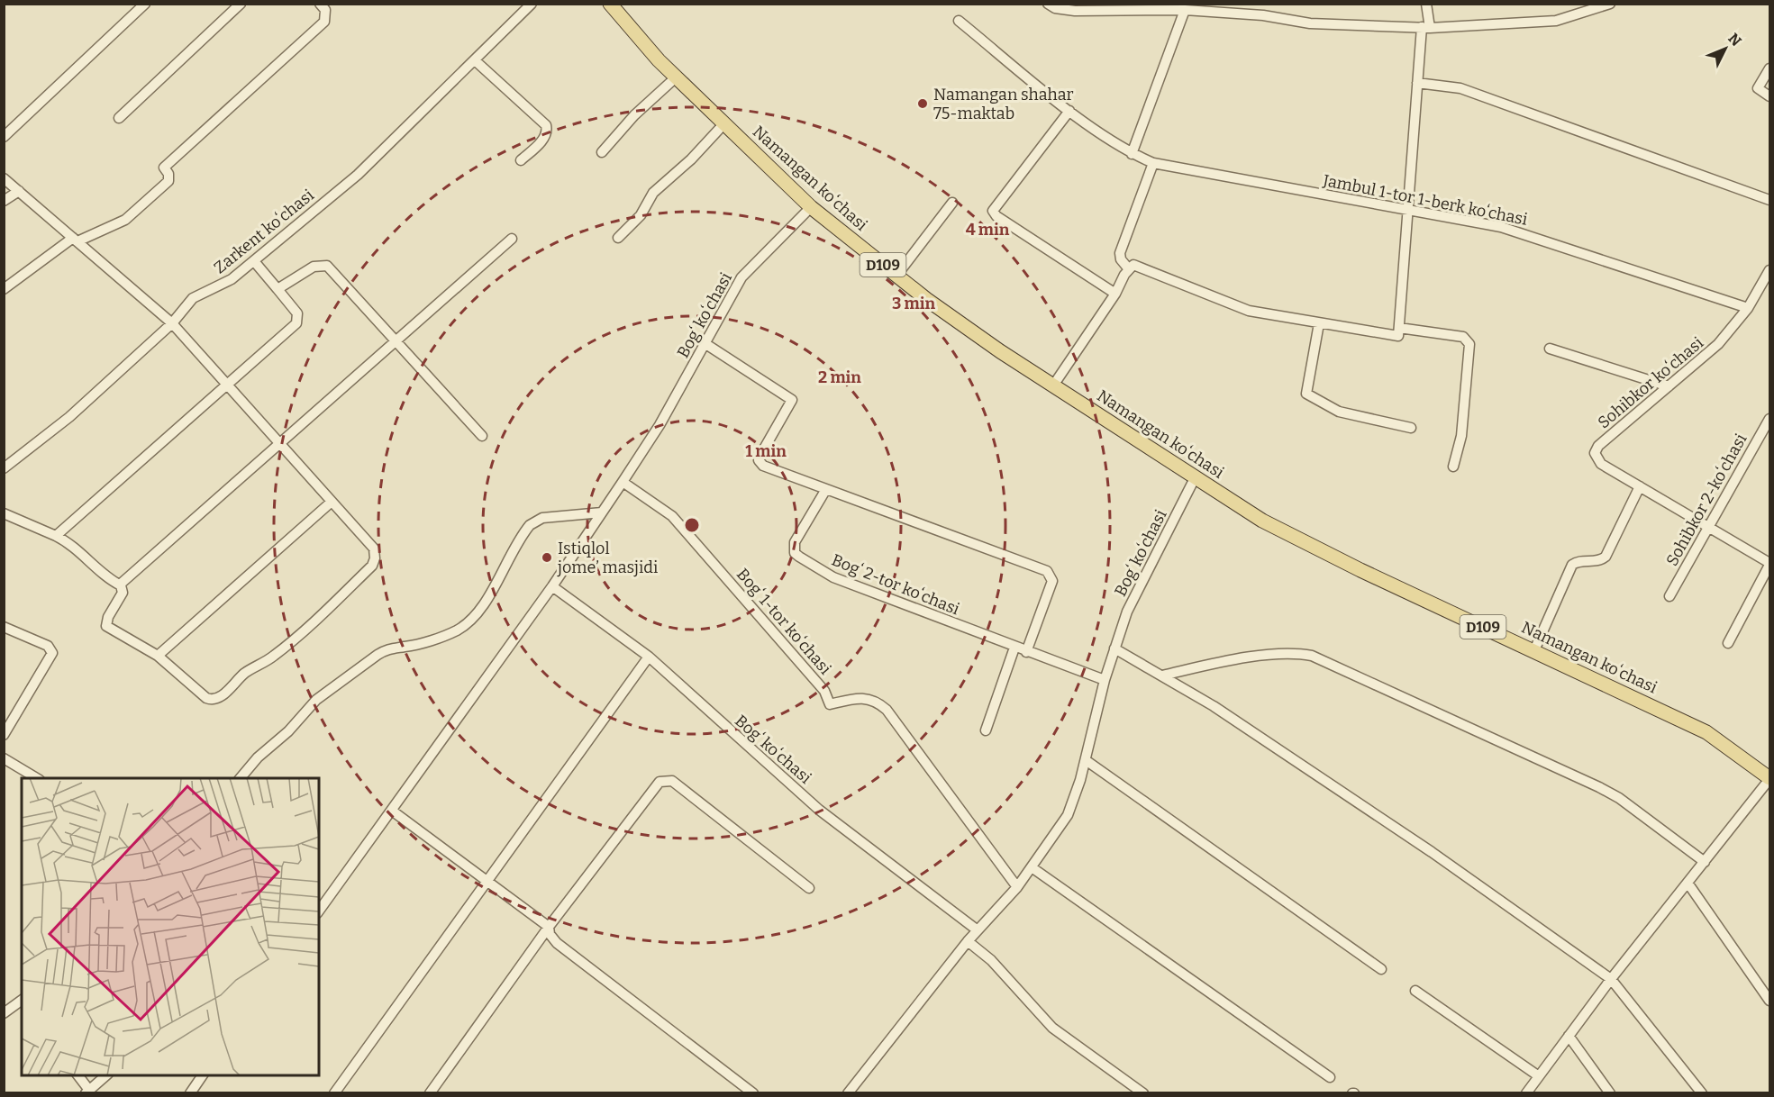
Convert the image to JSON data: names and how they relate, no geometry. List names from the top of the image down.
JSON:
{
  "streets": {
    "main road": ["Namangan koʻchasi", "D109"],
    "street": [
      "Jambul 1-tor 1-berk koʻchasi",
      "Zarkent koʻchasi",
      "Bogʻ koʻchasi",
      "Sohibkor koʻchasi",
      "Sohibkor 2-koʻchasi",
      "Bogʻ 2-tor koʻchasi",
      "Bogʻ 1-tor koʻchasi"
    ]
  },
  "crossings": [
    ["Namangan koʻchasi", "Bogʻ koʻchasi"],
    ["Jambul 1-tor 1-berk koʻchasi", "Sohibkor koʻchasi"],
    ["Bogʻ koʻchasi", "Bogʻ 2-tor koʻchasi"],
    ["Bogʻ koʻchasi", "Bogʻ 1-tor koʻchasi"],
    ["Sohibkor koʻchasi", "Sohibkor 2-koʻchasi"]
  ],
  "places": ["Namangan shahar 75-maktab", "Istiqlol jome’ masjidi"],
  "north": "top right",
  "rings": [
    "4 min",
    "3 min",
    "2 min",
    "1 min"
  ]
}
